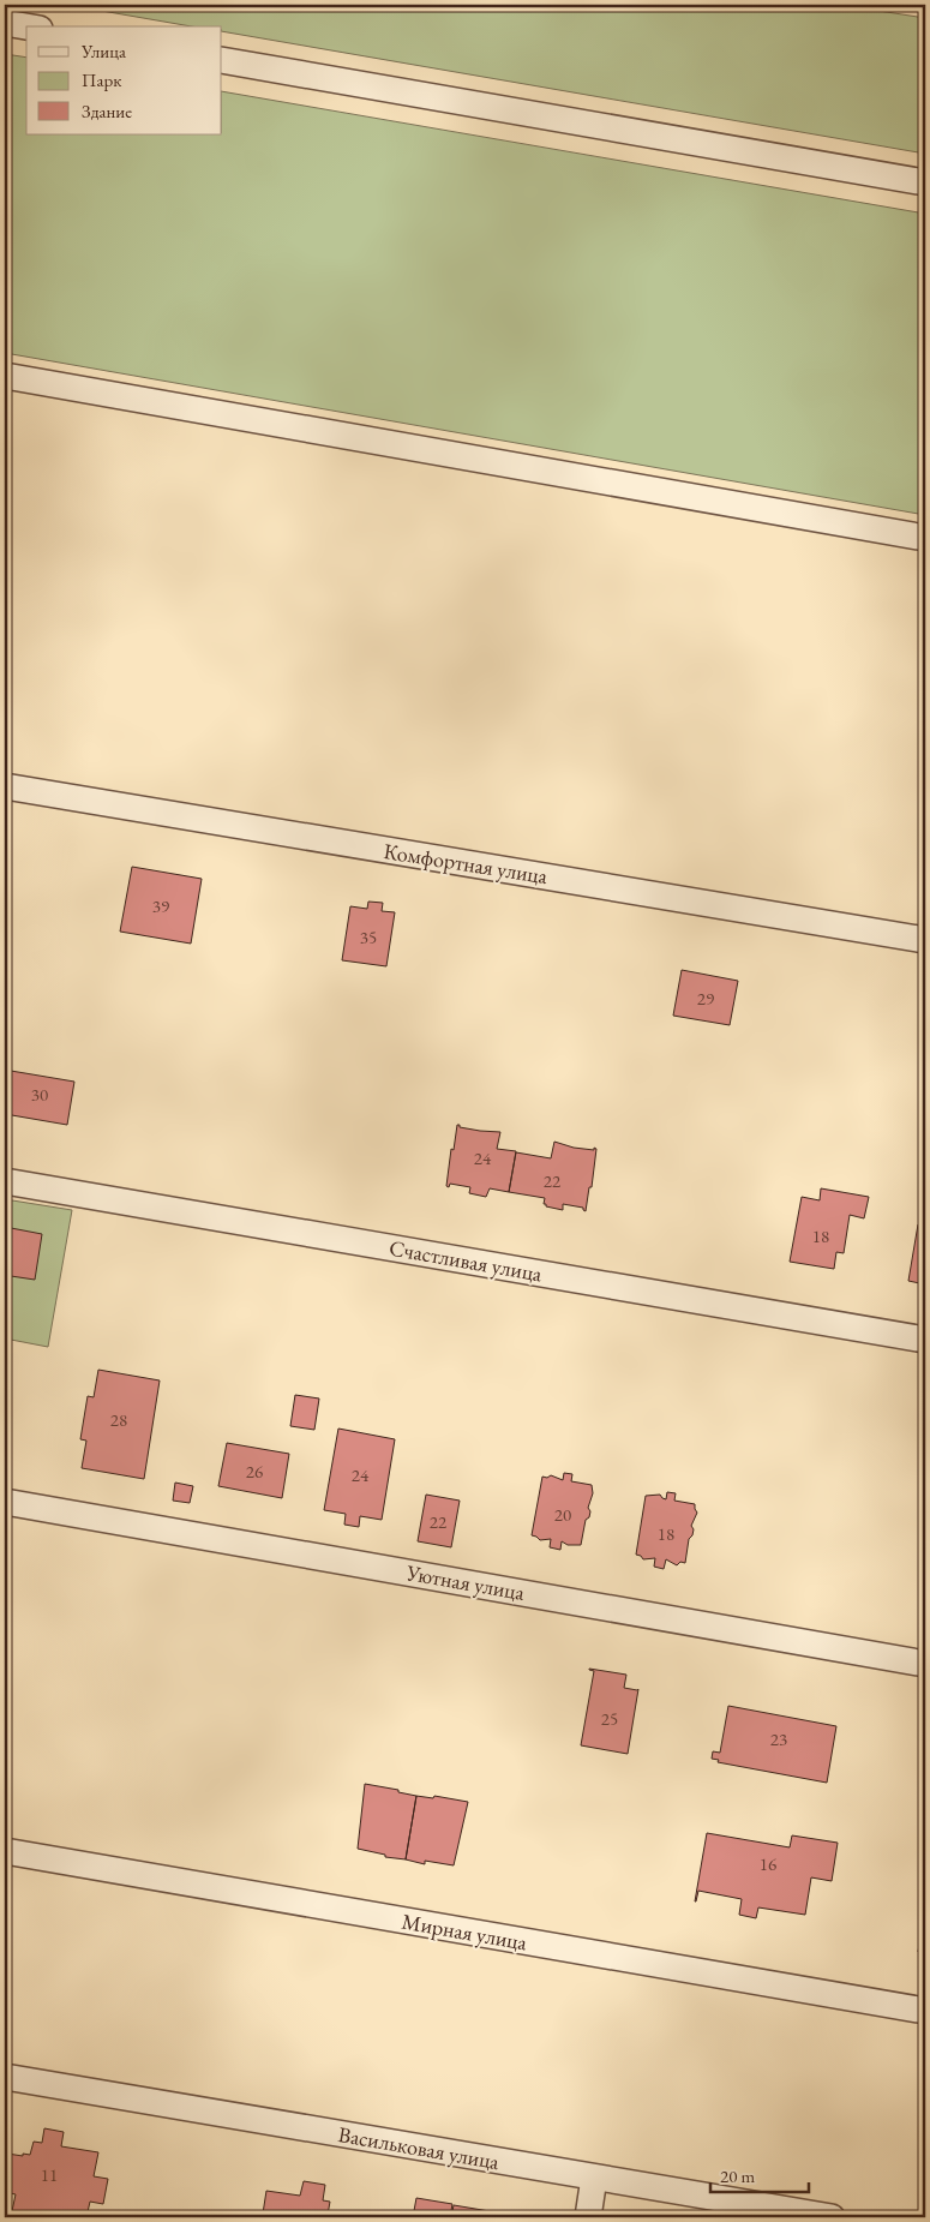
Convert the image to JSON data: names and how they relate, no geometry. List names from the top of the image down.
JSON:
{
  "streets": {
    "street": [
      "Комфортная улица",
      "Счастливая улица",
      "Уютная улица",
      "Мирная улица",
      "Васильковая улица"
    ]
  },
  "house_numbers": [
    "39",
    "35",
    "29",
    "30",
    "24",
    "22",
    "18",
    "28",
    "26",
    "24",
    "20",
    "22",
    "18",
    "25",
    "23",
    "16",
    "11"
  ],
  "legend": ["Улица", "Парк", "Здание"],
  "scale_bar": "20 m"
}
